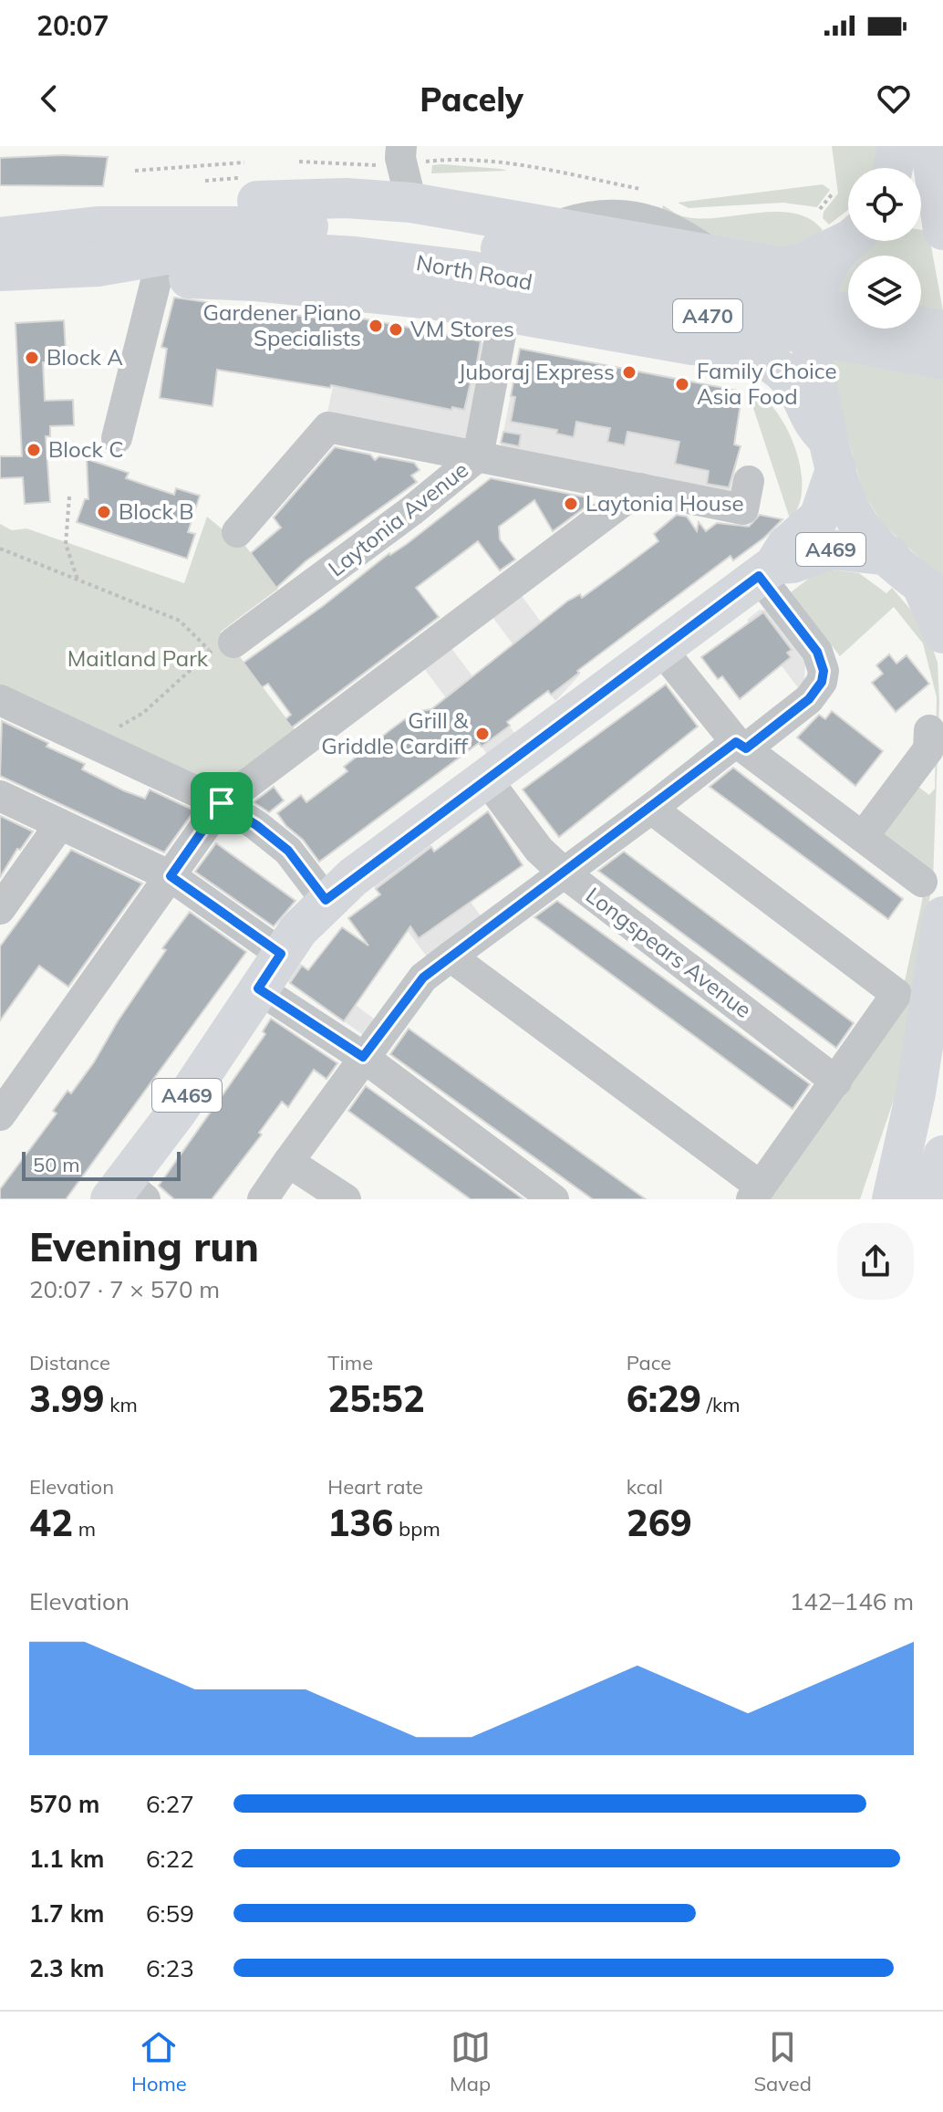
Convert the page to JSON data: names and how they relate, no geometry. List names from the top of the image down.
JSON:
{
  "streets": {
    "main road": ["North Road", "A470", "A469"],
    "street": ["Laytonia Avenue", "Longspears Avenue"]
  },
  "crossings": [
    ["A469", "Longspears Avenue"]
  ],
  "parks": ["Maitland Park"],
  "places": [
    "Gardener Piano Specialists",
    "VM Stores",
    "Block A",
    "Juboraj Express",
    "Family Choice Asia Food",
    "Block C",
    "Laytonia House",
    "Block B",
    "Grill & Griddle Cardiff"
  ],
  "scale_bar": "50 m",
  "page": {
    "status": "20:07",
    "header": "Pacely",
    "scale": "50 m",
    "heading": ["Evening run", "20:07 · 7 × 570 m"],
    "stats": [
      ["Distance", "3.99 km"],
      ["Time", "25:52"],
      ["Pace", "6:29 /km"],
      ["Elevation", "42 m"],
      ["Heart rate", "136 bpm"],
      ["kcal", "269"]
    ],
    "chart": ["Elevation", "142–146 m"],
    "list": [
      {
        "name": "570 m",
        "note": "6:27"
      },
      {
        "name": "1.1 km",
        "note": "6:22"
      },
      {
        "name": "1.7 km",
        "note": "6:59"
      },
      {
        "name": "2.3 km",
        "note": "6:23"
      }
    ],
    "tabs": ["Home", "Map", "Saved"]
  }
}
